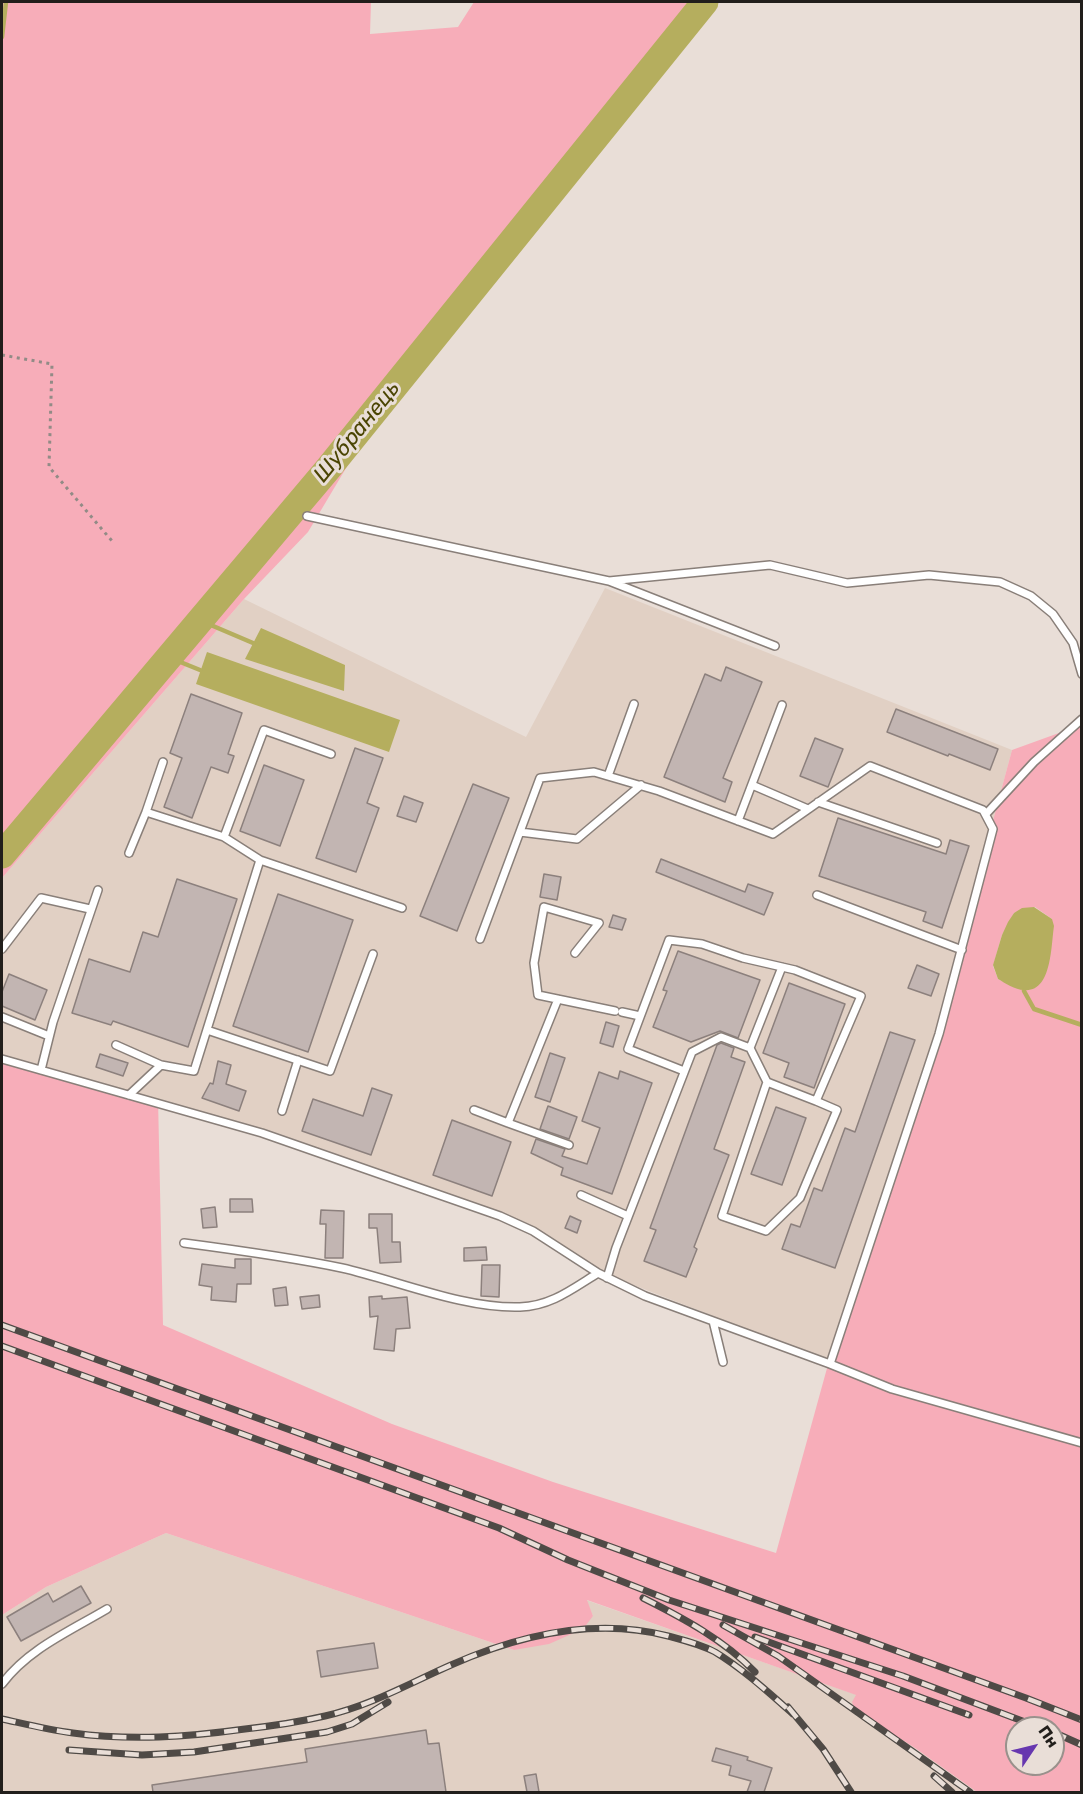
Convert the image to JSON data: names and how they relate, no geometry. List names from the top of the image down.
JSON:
{
  "water": ["Шубранець"],
  "north": "top right"
}
